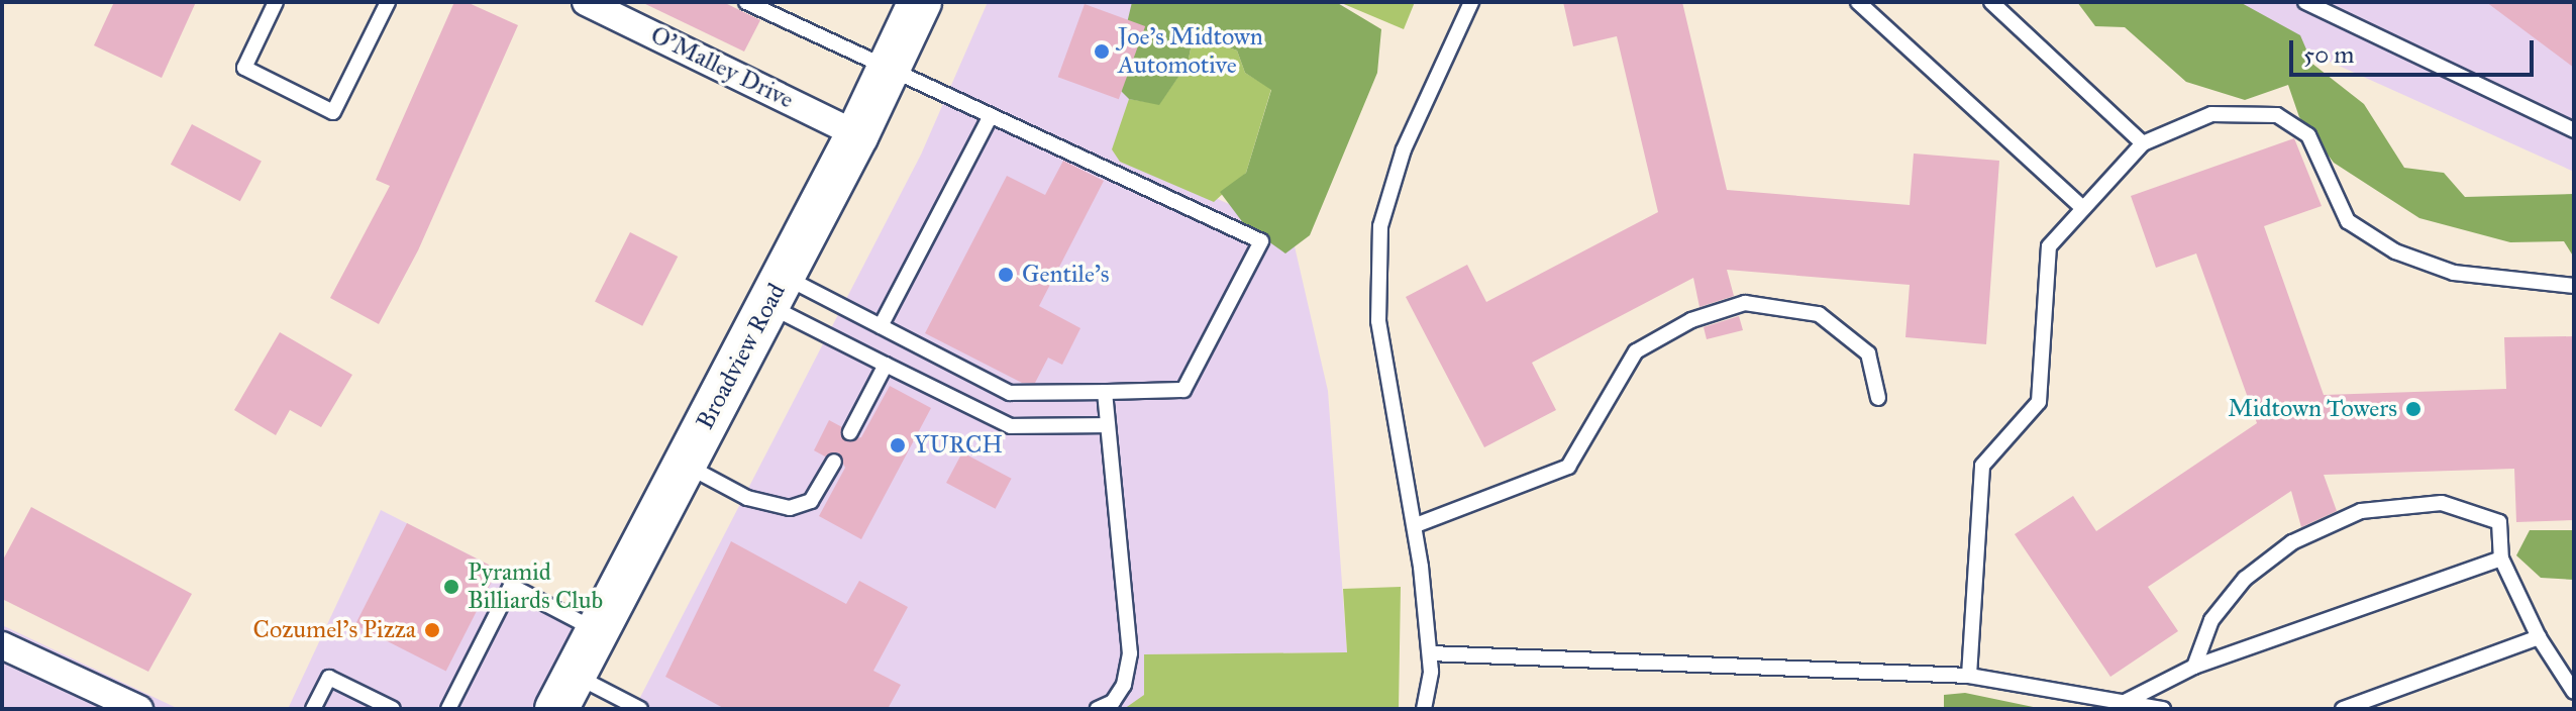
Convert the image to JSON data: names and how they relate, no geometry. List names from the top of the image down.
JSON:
{
  "streets": {
    "main road": ["Broadview Road"],
    "street": ["O'Malley Drive"]
  },
  "crossings": [
    ["O'Malley Drive", "Broadview Road"]
  ],
  "places": [
    "Joe's Midtown Automotive",
    "Gentile's",
    "Midtown Towers",
    "YURCH",
    "Pyramid Billiards Club",
    "Cozumel's Pizza"
  ],
  "scale_bar": "50 m"
}
